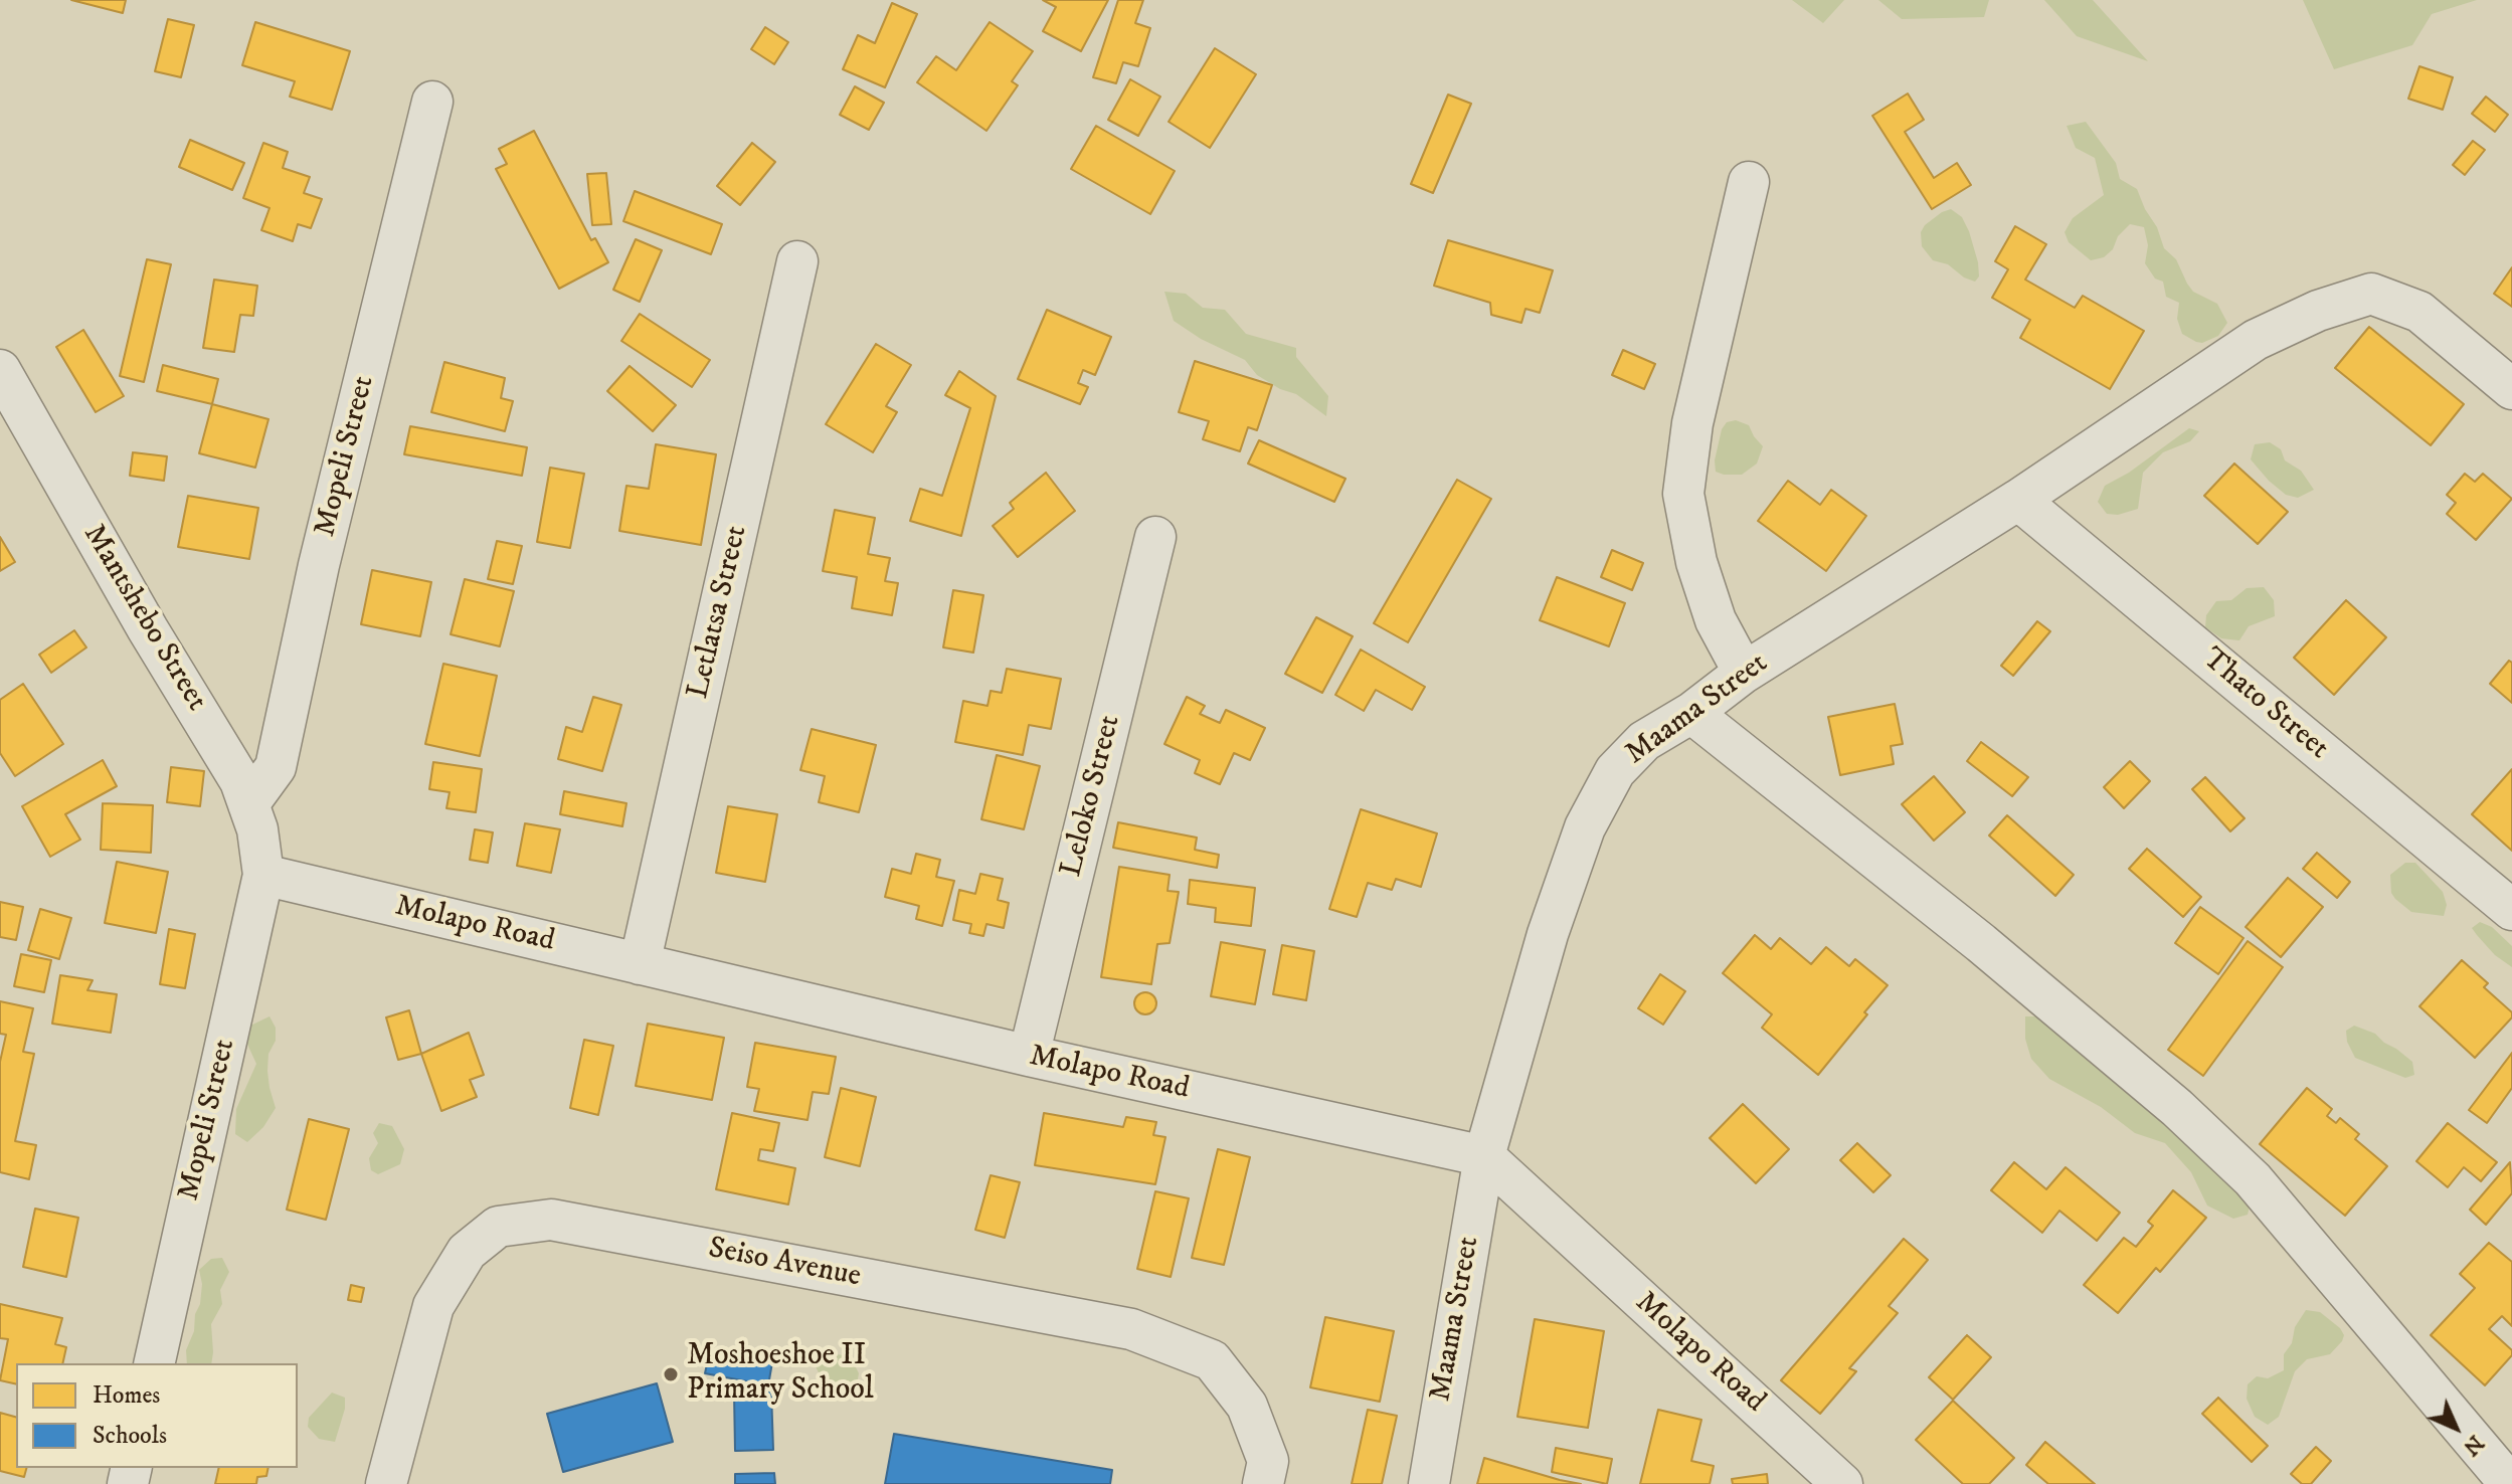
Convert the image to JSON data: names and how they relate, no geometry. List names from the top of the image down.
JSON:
{
  "streets": {
    "street": [
      "Mopeli Street",
      "Letlatsa Street",
      "Mantshebo Street",
      "Thato Street",
      "Maama Street",
      "Leloko Street",
      "Molapo Road",
      "Seiso Avenue"
    ]
  },
  "crossings": [
    ["Mopeli Street", "Mantshebo Street"],
    ["Mopeli Street", "Molapo Road"],
    ["Letlatsa Street", "Molapo Road"],
    ["Mantshebo Street", "Molapo Road"],
    ["Thato Street", "Maama Street"],
    ["Maama Street", "Molapo Road"],
    ["Leloko Street", "Molapo Road"]
  ],
  "places": ["Moshoeshoe II Primary School"],
  "legend": ["Homes", "Schools"],
  "north": "bottom right"
}
